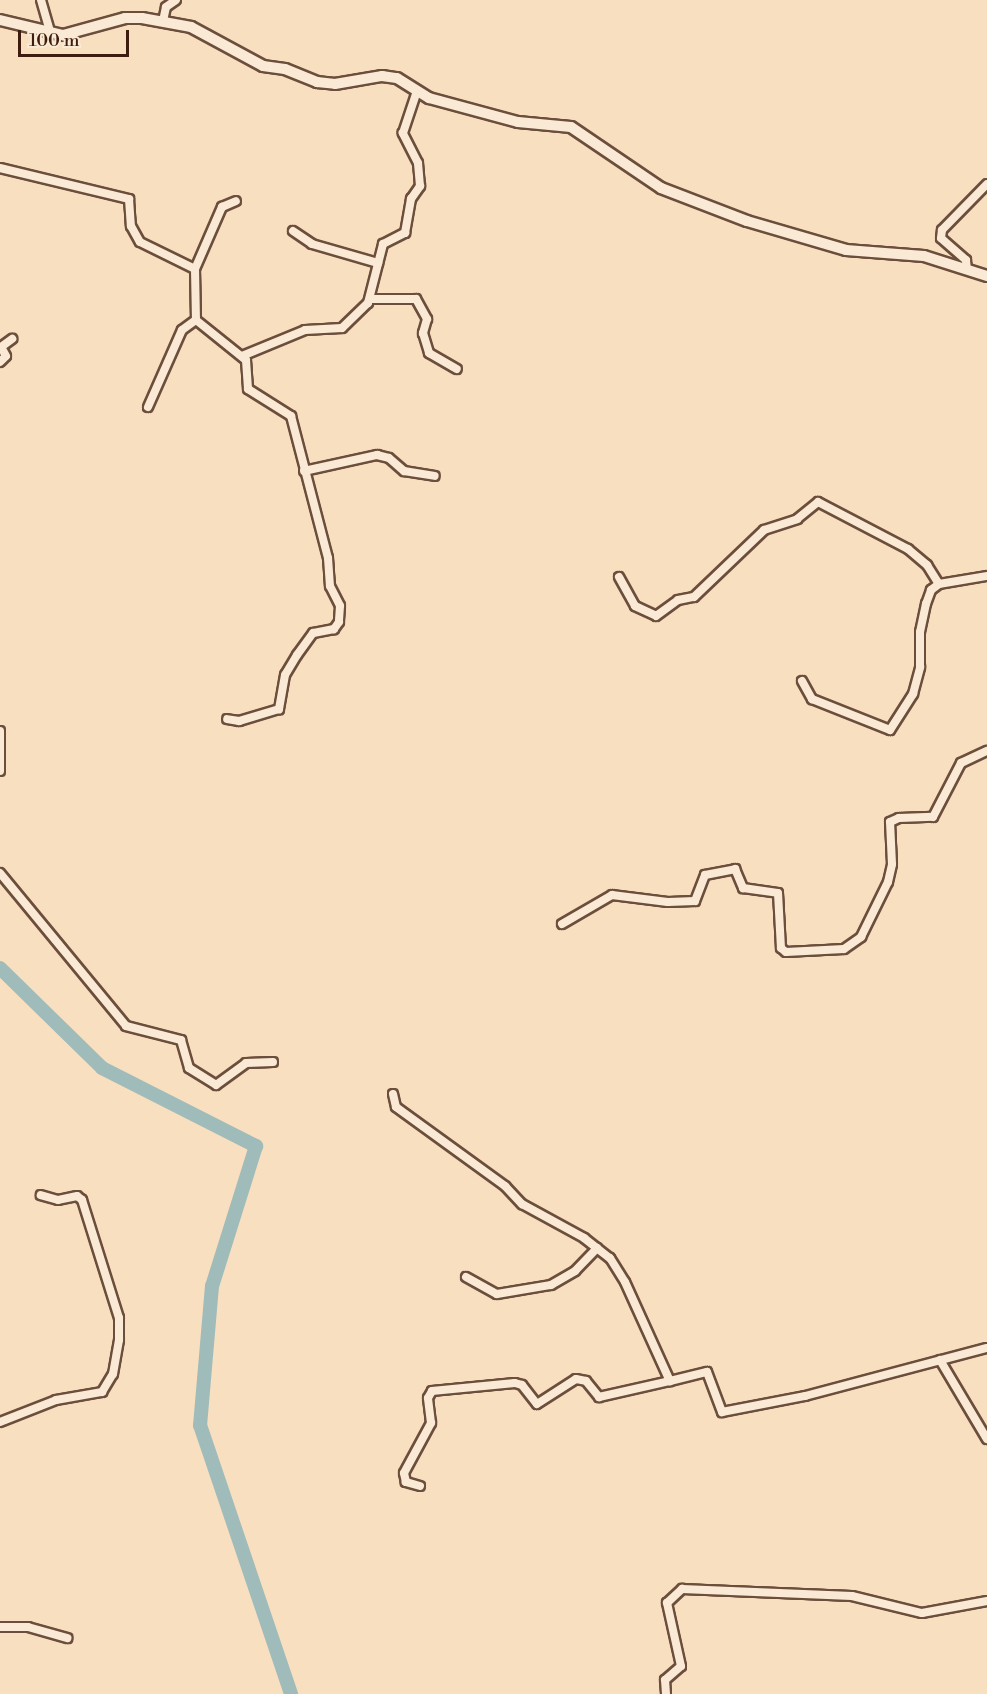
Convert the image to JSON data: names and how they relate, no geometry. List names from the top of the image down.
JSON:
{
  "scale_bar": "100 m"
}
